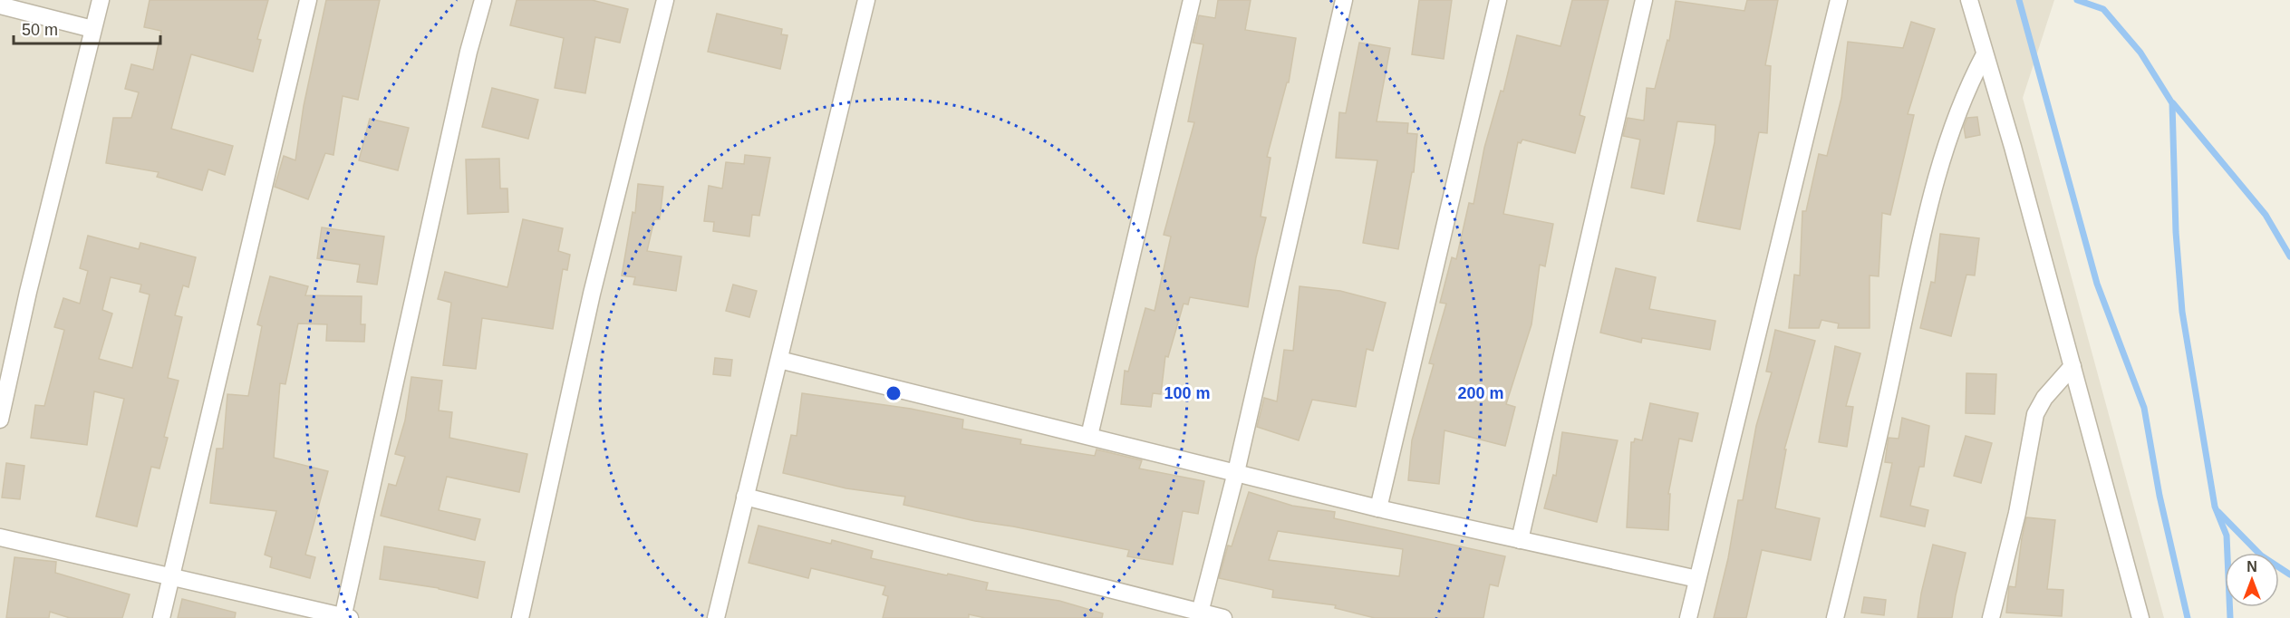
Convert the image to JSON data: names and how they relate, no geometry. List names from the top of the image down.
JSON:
{
  "scale_bar": "50 m",
  "north": "top",
  "rings": ["100 m", "200 m"]
}
